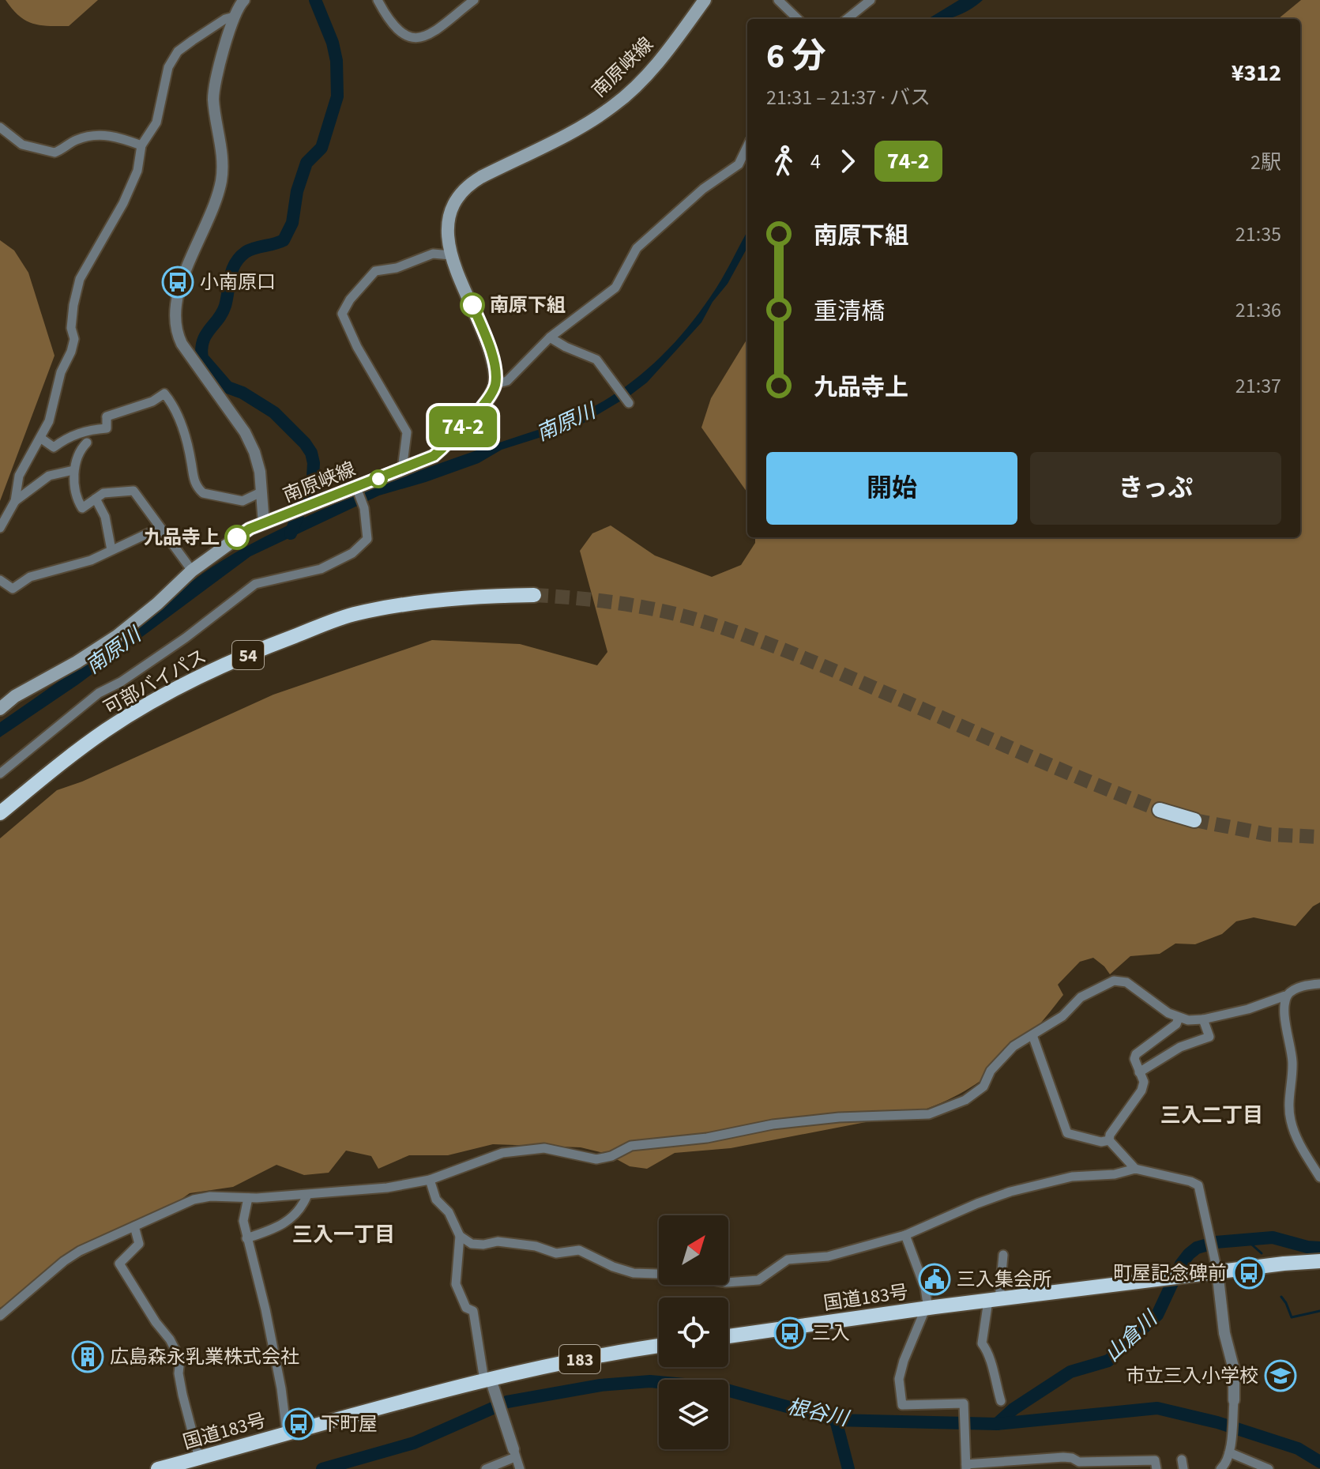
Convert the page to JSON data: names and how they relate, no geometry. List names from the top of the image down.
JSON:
{
  "streets": {
    "highway": [
      "54",
      "可部バイパス",
      "国道183号",
      "183"
    ],
    "main road": ["南原峡線"]
  },
  "districts": ["三入二丁目", "三入一丁目"],
  "water": ["南原川", "山倉川", "根谷川"],
  "places": {
    "bus stop": [
      "小南原口",
      "町屋記念碑前",
      "三入",
      "下町屋"
    ],
    "other": ["南原下組", "九品寺上"],
    "public building": ["三入集会所"],
    "building": ["広島森永乳業株式会社"],
    "school or university": ["市立三入小学校"]
  },
  "lines": ["bus line 74-2"],
  "north": "top right",
  "page": {
    "on_map": "74-2",
    "heading": ["6 分", "21:31 – 21:37 · バス", "¥312"],
    "legs": ["4", "74-2", "2駅"],
    "list": [
      {
        "name": "南原下組",
        "value": "21:35"
      },
      {
        "name": "重清橋",
        "value": "21:36"
      },
      {
        "name": "九品寺上",
        "value": "21:37"
      }
    ],
    "buttons": ["開始", "きっぷ"]
  }
}
